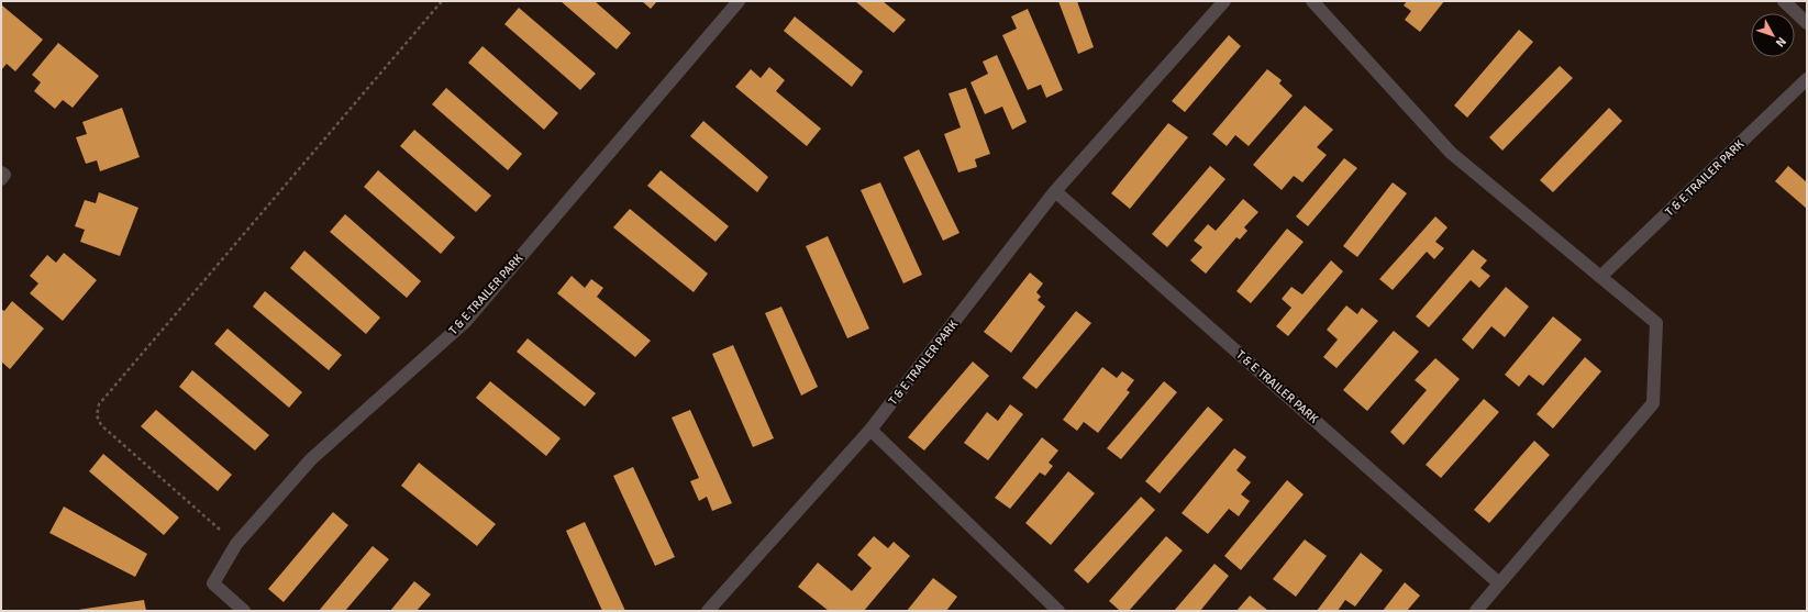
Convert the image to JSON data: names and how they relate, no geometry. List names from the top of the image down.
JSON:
{
  "streets": {
    "street": ["T & E TRAILER PARK"]
  },
  "north": "bottom right"
}
